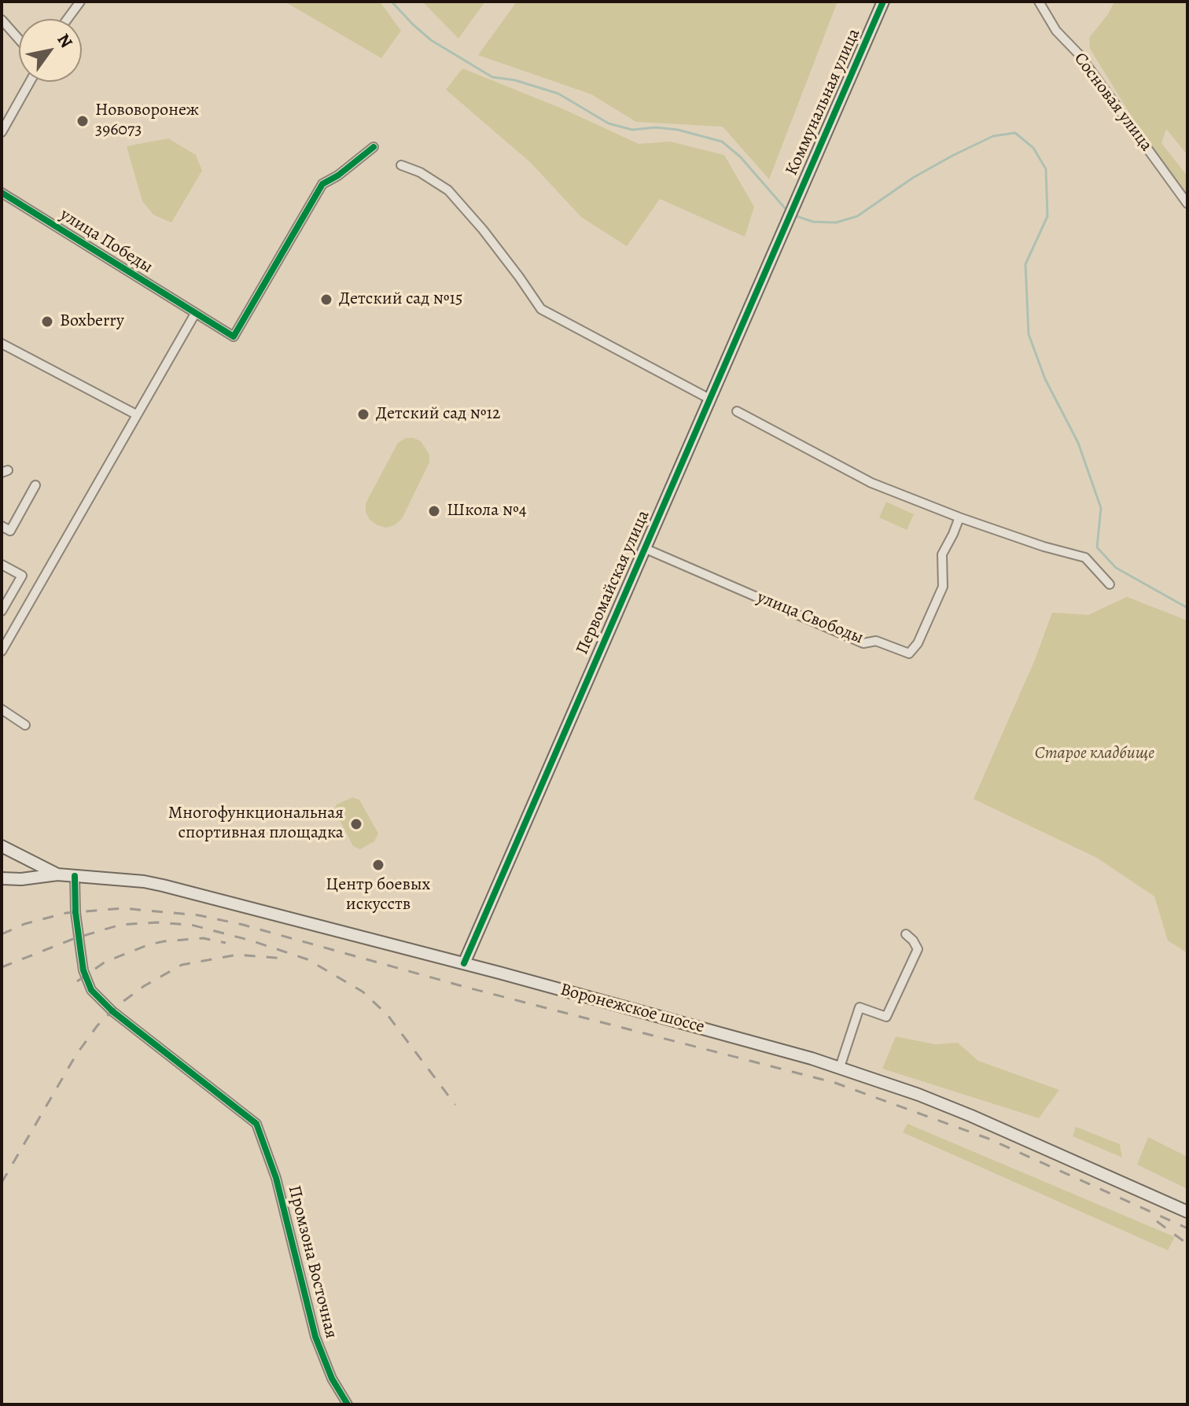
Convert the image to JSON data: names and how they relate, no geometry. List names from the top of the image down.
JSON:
{
  "streets": {
    "main road": ["Коммунальная улица", "Первомайская улица", "Воронежское шоссе"],
    "street": [
      "Сосновая улица",
      "улица Победы",
      "улица Свободы",
      "Промзона Восточная"
    ]
  },
  "crossings": [
    ["Коммунальная улица", "Первомайская улица"],
    ["Первомайская улица", "улица Свободы"],
    ["Первомайская улица", "Воронежское шоссе"],
    ["Воронежское шоссе", "Промзона Восточная"]
  ],
  "parks": ["Старое кладбище"],
  "places": [
    "Нововоронеж 396073",
    "Детский сад №15",
    "Boxberry",
    "Детский сад №12",
    "Школа №4",
    "Многофункциональная спортивная площадка",
    "Центр боевых искусств"
  ],
  "north": "top right"
}
